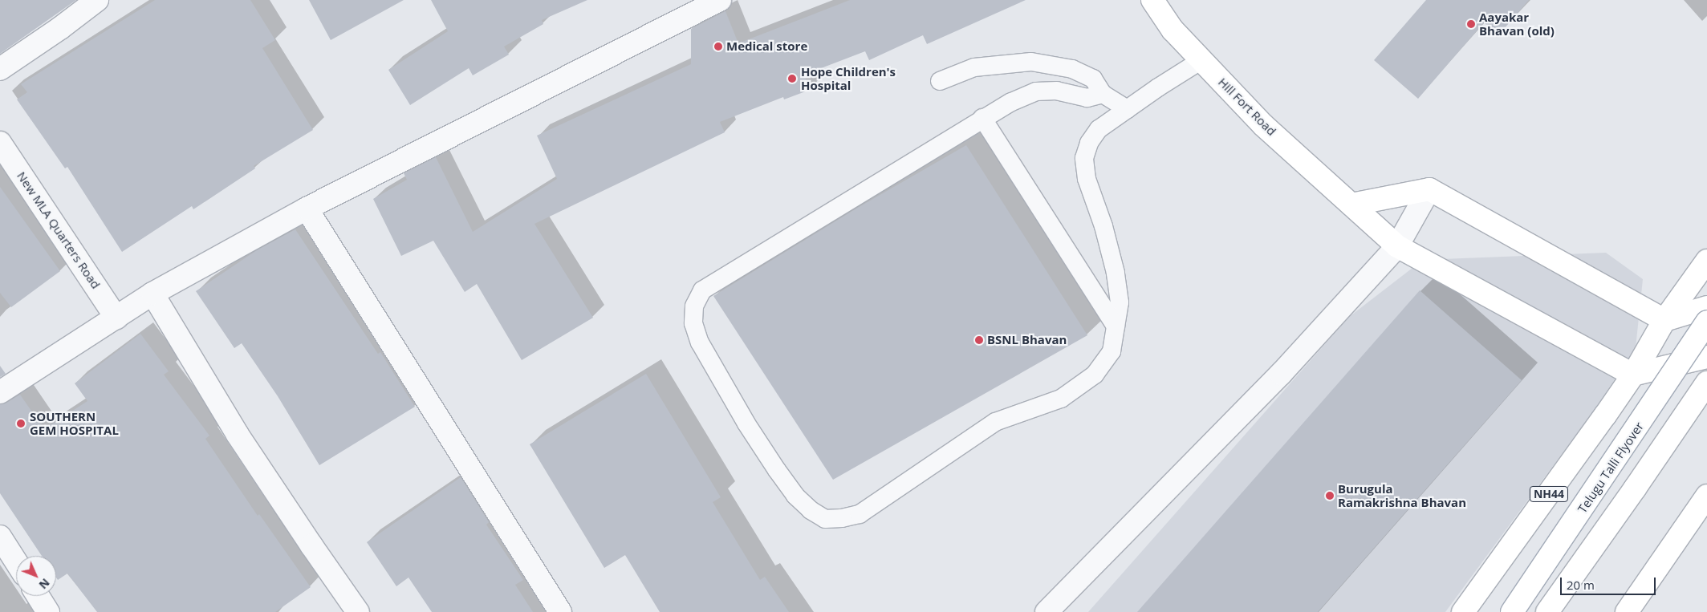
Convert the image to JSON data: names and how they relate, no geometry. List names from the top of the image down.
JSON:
{
  "streets": {
    "main road": ["Hill Fort Road", "Telugu Talli Flyover", "NH44"],
    "street": ["New MLA Quarters Road"]
  },
  "crossings": [
    ["Hill Fort Road", "NH44"]
  ],
  "places": [
    "Aayakar Bhavan (old)",
    "Medical store",
    "Hope Children's Hospital",
    "BSNL Bhavan",
    "SOUTHERN GEM HOSPITAL",
    "Burugula Ramakrishna Bhavan"
  ],
  "scale_bar": "20 m",
  "north": "bottom right"
}
